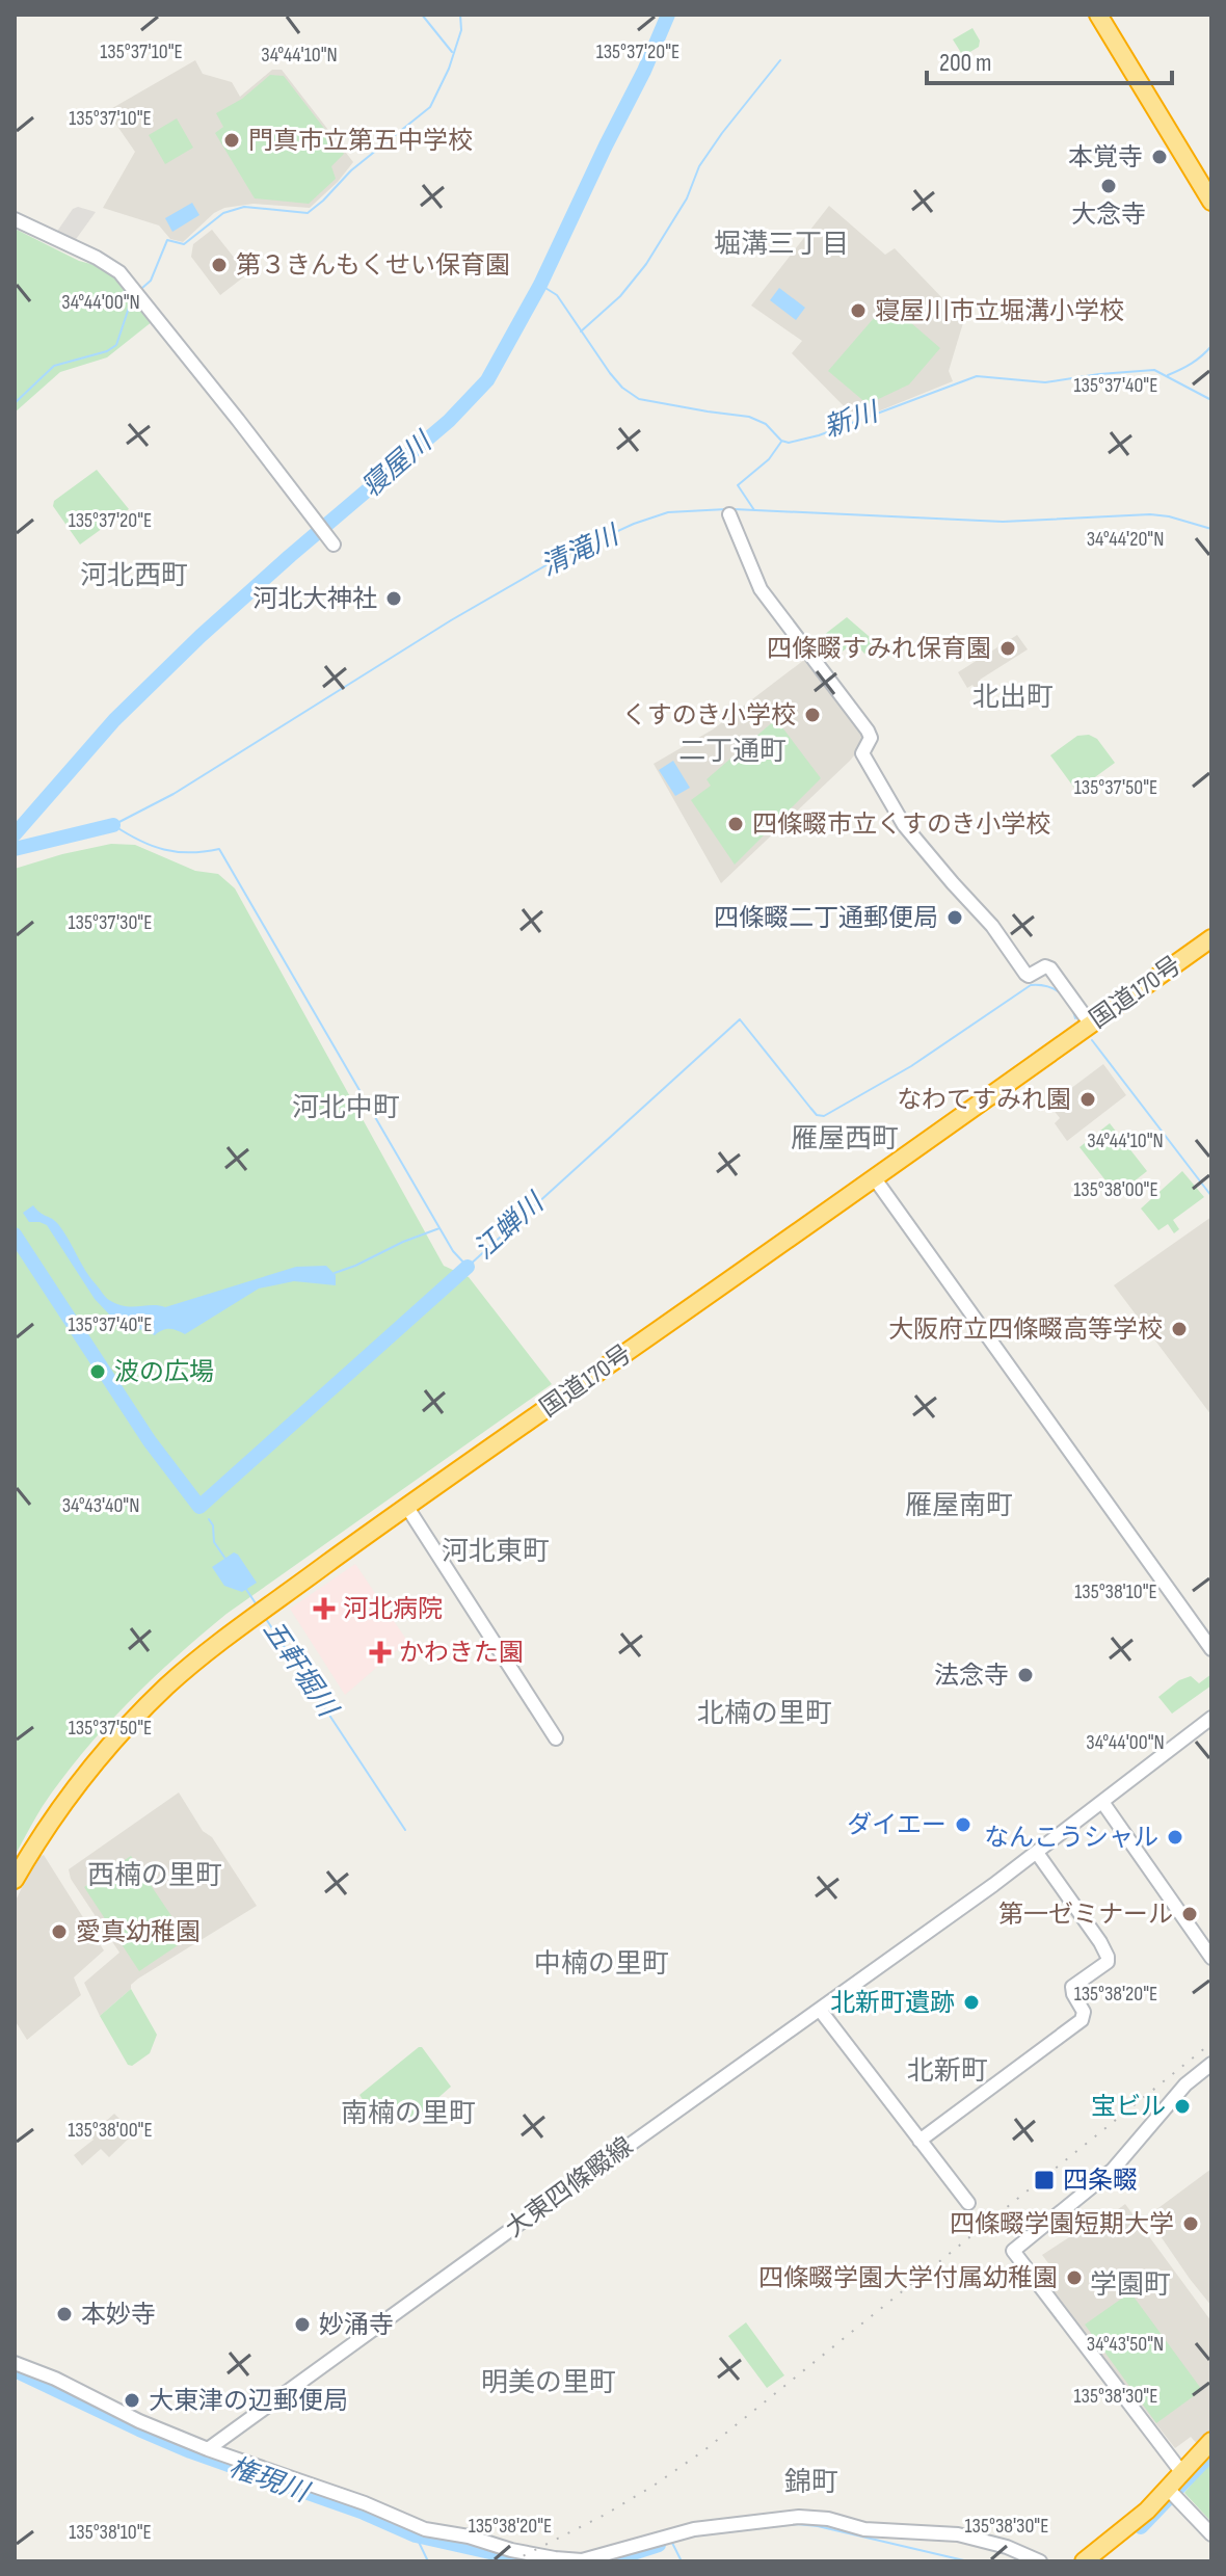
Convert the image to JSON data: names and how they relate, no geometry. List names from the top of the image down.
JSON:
{
  "streets": {
    "highway": ["国道170号"],
    "street": ["大東四條畷線"]
  },
  "districts": [
    "堀溝三丁目",
    "河北西町",
    "北出町",
    "二丁通町",
    "河北中町",
    "雁屋西町",
    "雁屋南町",
    "河北東町",
    "北楠の里町",
    "西楠の里町",
    "中楠の里町",
    "北新町",
    "南楠の里町",
    "学園町",
    "明美の里町",
    "錦町"
  ],
  "water": [
    "新川",
    "寝屋川",
    "清滝川",
    "江蝉川",
    "五軒堀川",
    "権現川"
  ],
  "places": {
    "other": [
      "門真市立第五中学校",
      "本覚寺",
      "大念寺",
      "第３きんもくせい保育園",
      "寝屋川市立堀溝小学校",
      "河北大神社",
      "四條畷すみれ保育園",
      "くすのき小学校",
      "四條畷市立くすのき小学校",
      "四條畷二丁通郵便局",
      "なわてすみれ園",
      "大阪府立四條畷高等学校",
      "波の広場",
      "法念寺",
      "ダイエー",
      "なんこうシャル",
      "第一ゼミナール",
      "愛真幼稚園",
      "北新町遺跡",
      "宝ビル",
      "四條畷学園短期大学",
      "四條畷学園大学付属幼稚園",
      "本妙寺",
      "妙涌寺",
      "大東津の辺郵便局"
    ],
    "health": ["河北病院", "かわきた園"],
    "transit": ["四条畷"]
  },
  "scale_bar": "200 m",
  "coordinates": [
    "135°37'10\"E",
    "135°37'20\"E",
    "34°44'10\"N",
    "34°44'00\"N",
    "135°37'40\"E",
    "34°44'20\"N",
    "135°37'50\"E",
    "135°37'30\"E",
    "135°38'00\"E",
    "34°43'40\"N",
    "135°38'10\"E",
    "135°38'20\"E",
    "34°43'50\"N",
    "135°38'30\"E"
  ]
}
